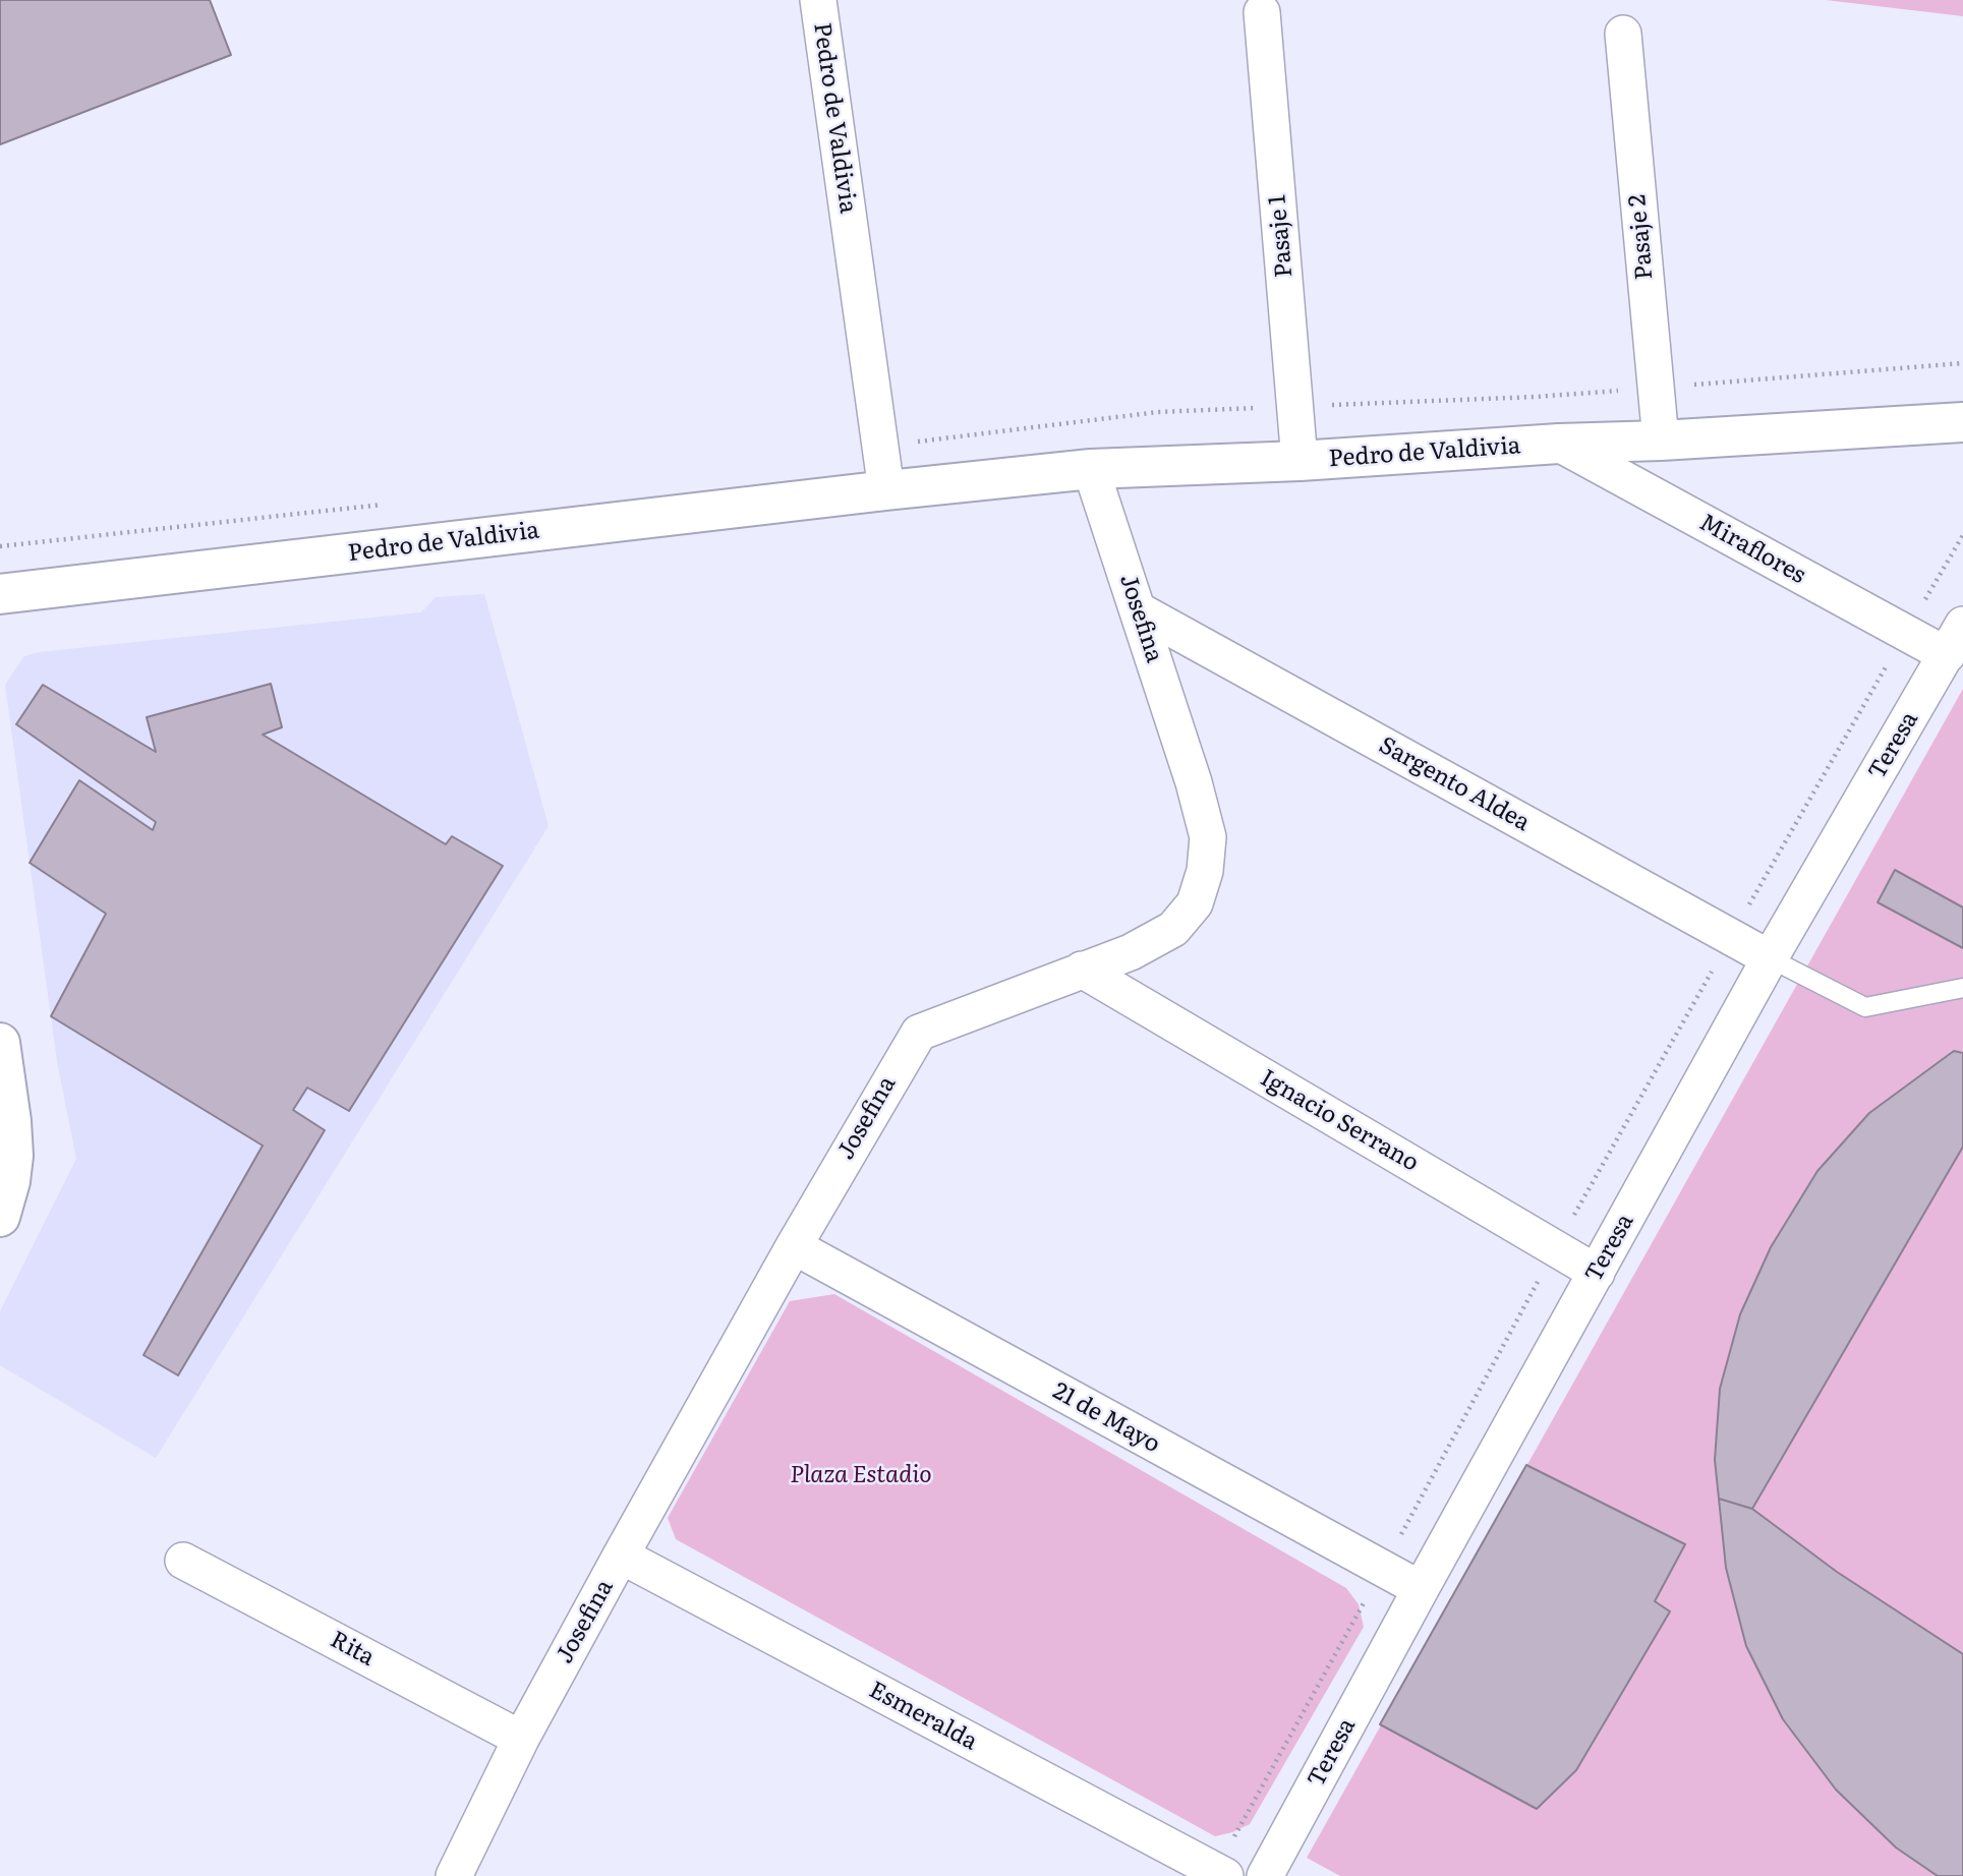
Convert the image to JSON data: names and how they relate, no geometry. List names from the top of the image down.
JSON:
{
  "streets": {
    "street": [
      "Pedro de Valdivia",
      "Pasaje 1",
      "Pasaje 2",
      "Miraflores",
      "Josefina",
      "Teresa",
      "Sargento Aldea",
      "Ignacio Serrano",
      "21 de Mayo",
      "Rita",
      "Esmeralda"
    ]
  },
  "crossings": [
    ["Pedro de Valdivia", "Pasaje 1"],
    ["Pedro de Valdivia", "Pasaje 2"],
    ["Pedro de Valdivia", "Miraflores"],
    ["Pedro de Valdivia", "Josefina"],
    ["Miraflores", "Teresa"],
    ["Josefina", "Sargento Aldea"],
    ["Josefina", "Ignacio Serrano"],
    ["Josefina", "21 de Mayo"],
    ["Josefina", "Rita"],
    ["Josefina", "Esmeralda"],
    ["Teresa", "Sargento Aldea"],
    ["Teresa", "Ignacio Serrano"],
    ["Teresa", "21 de Mayo"]
  ],
  "parks": ["Plaza Estadio"]
}
